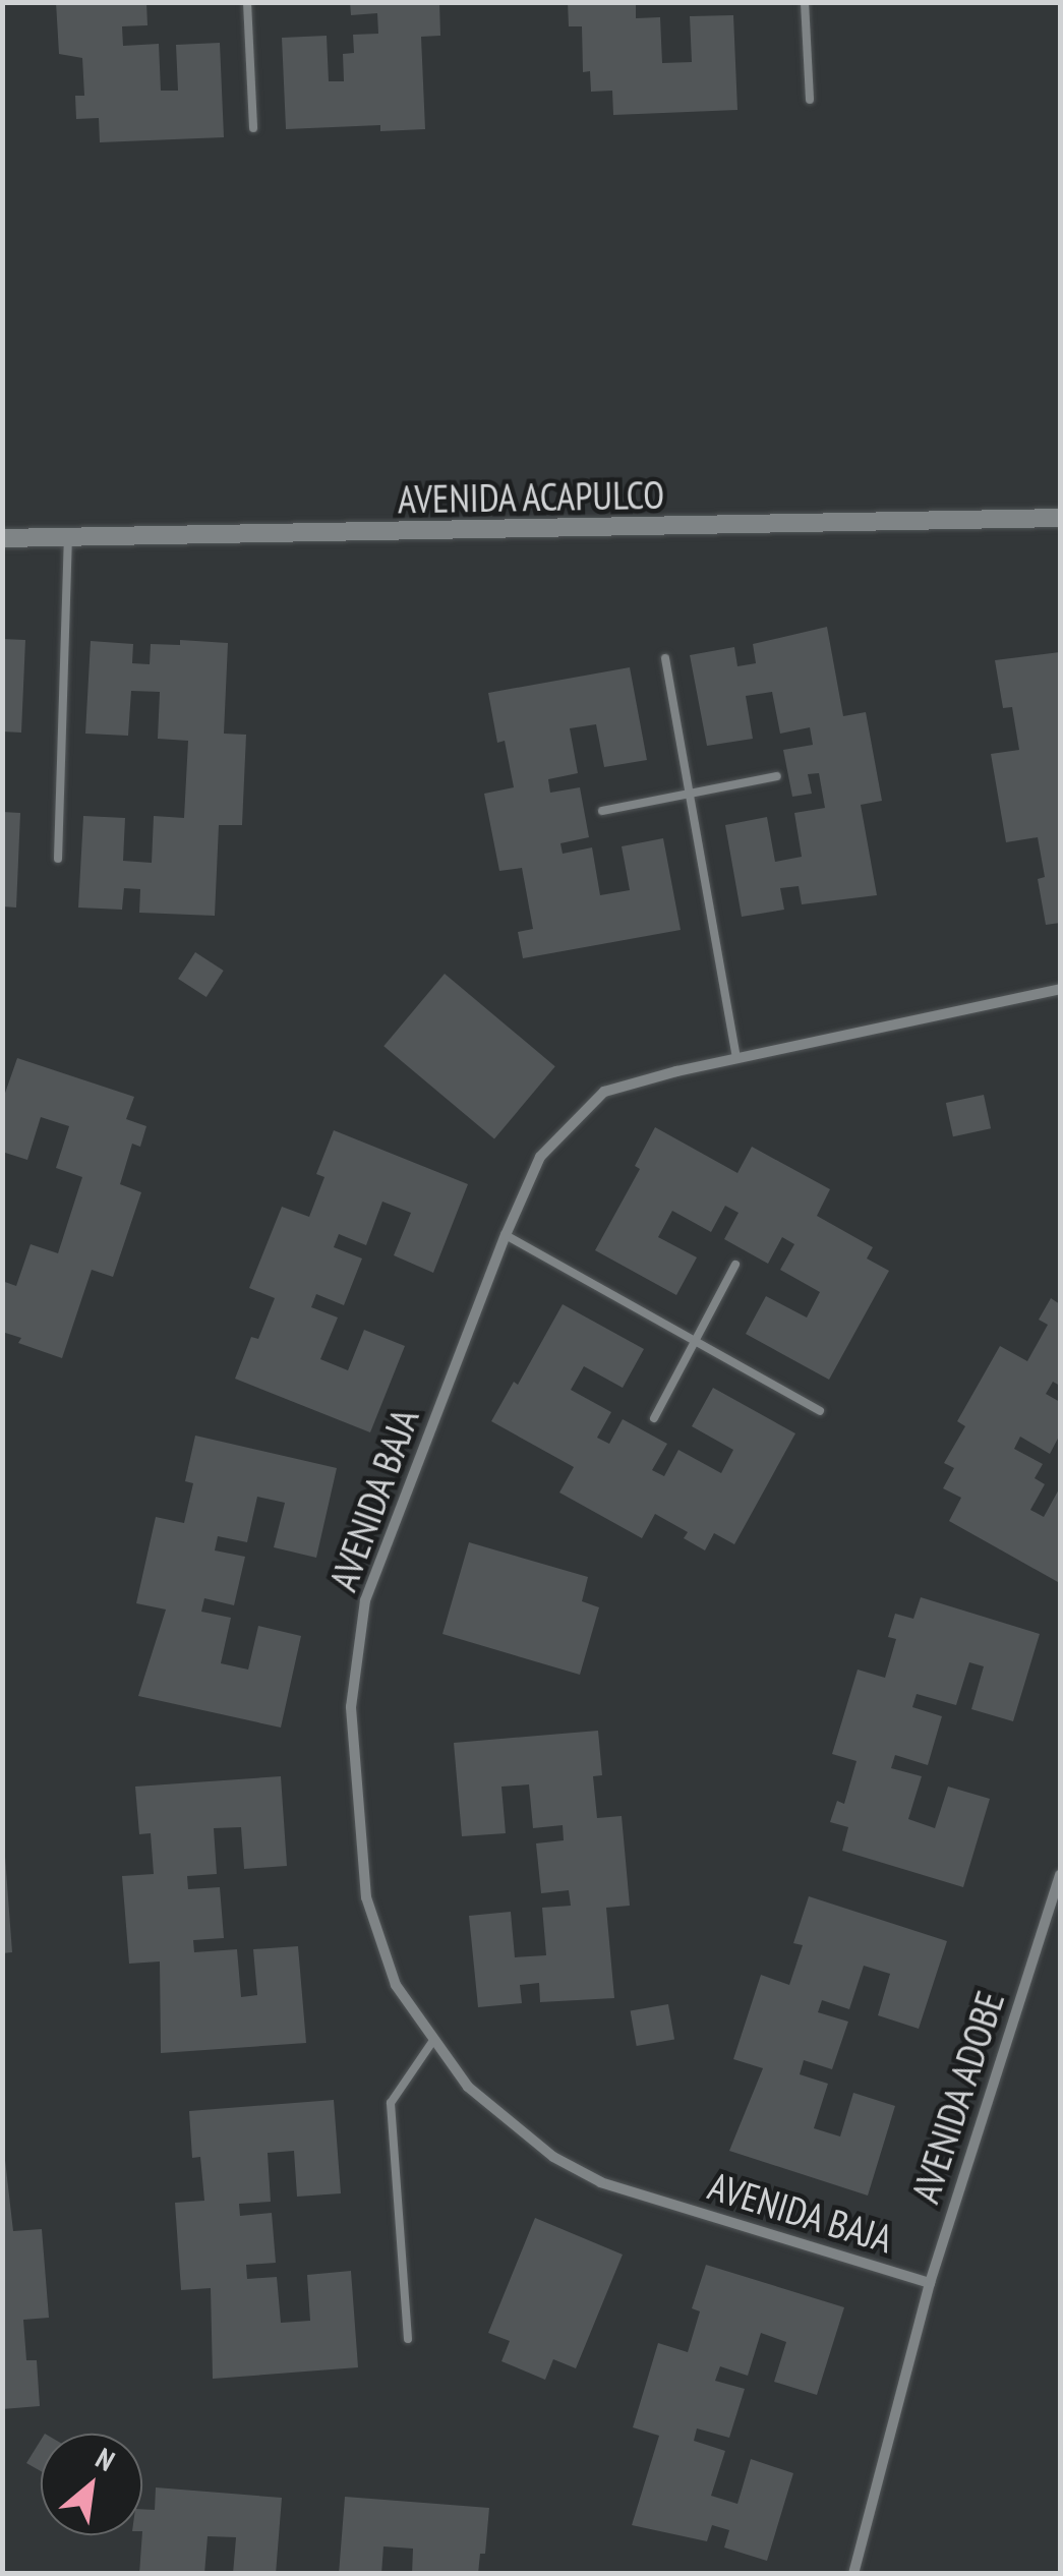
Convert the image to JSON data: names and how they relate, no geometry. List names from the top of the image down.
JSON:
{
  "streets": {
    "street": ["AVENIDA ACAPULCO", "AVENIDA BAJA", "AVENIDA ADOBE"]
  },
  "crossings": [
    ["AVENIDA BAJA", "AVENIDA ADOBE"]
  ],
  "north": "top right"
}
